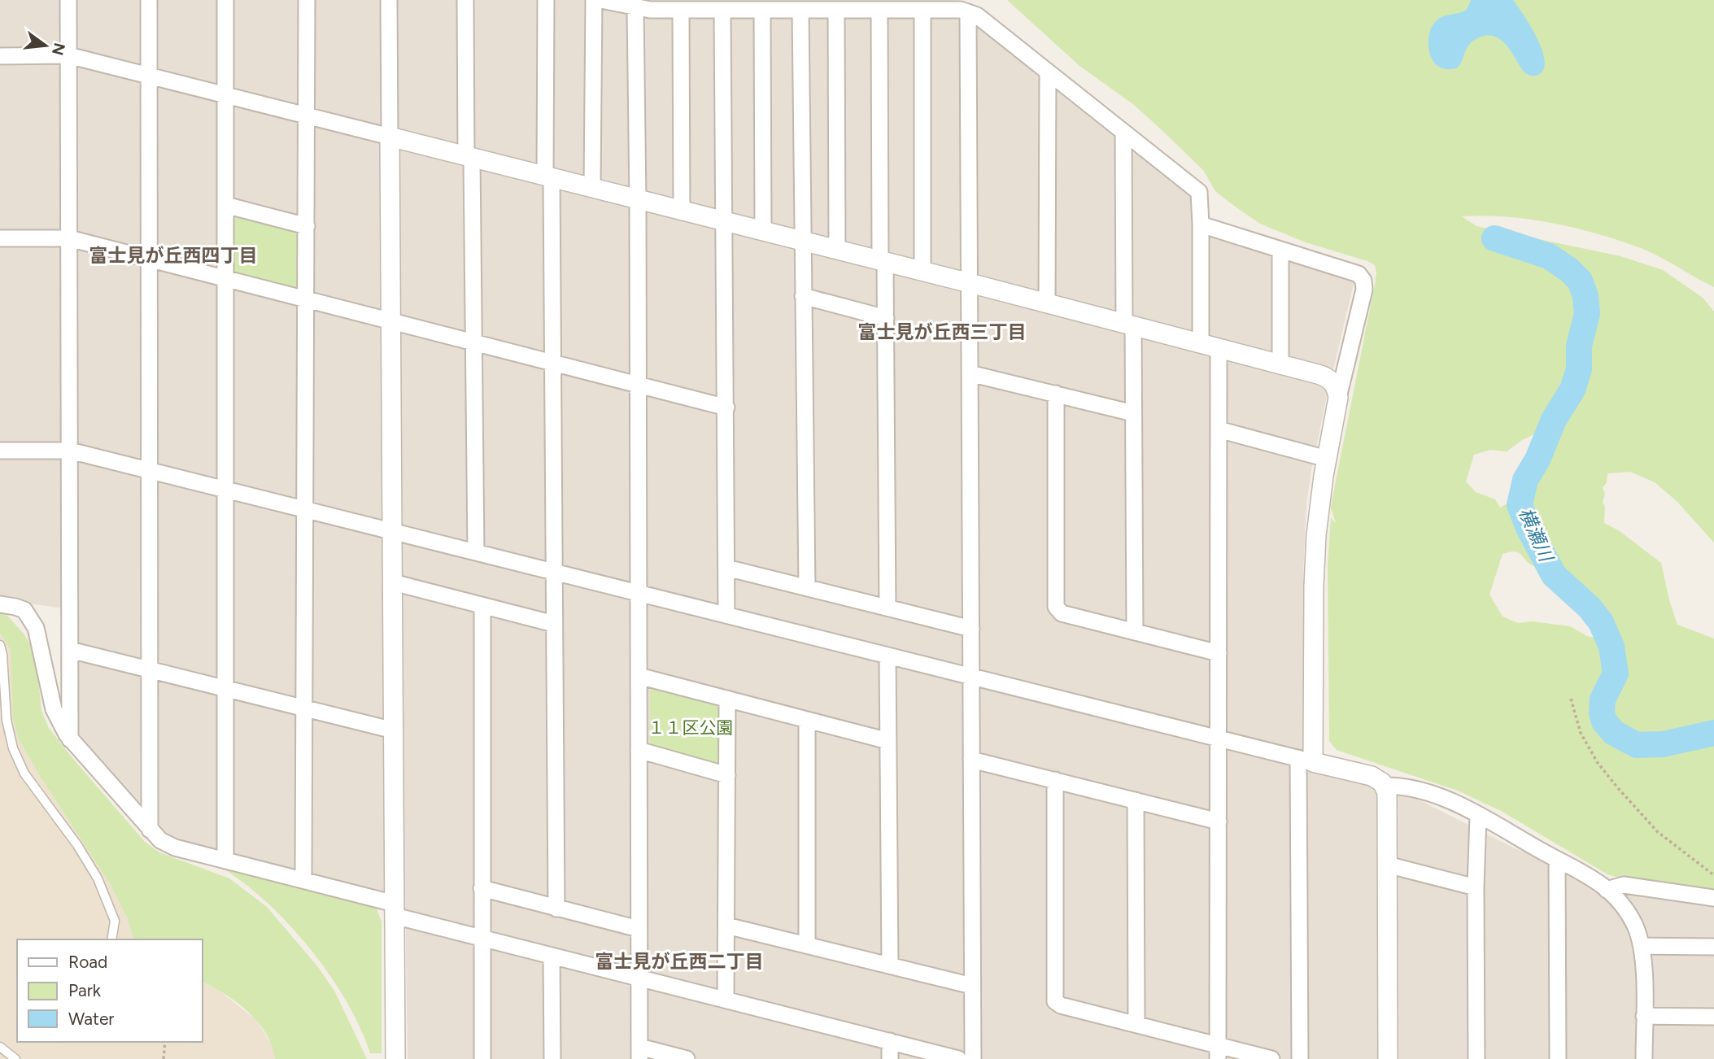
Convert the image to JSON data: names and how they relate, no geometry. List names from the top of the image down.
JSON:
{
  "districts": ["富士見が丘西四丁目", "富士見が丘西三丁目", "富士見が丘西二丁目"],
  "water": ["横瀬川"],
  "parks": ["１１区公園"],
  "legend": ["Road", "Park", "Water"],
  "north": "right"
}
